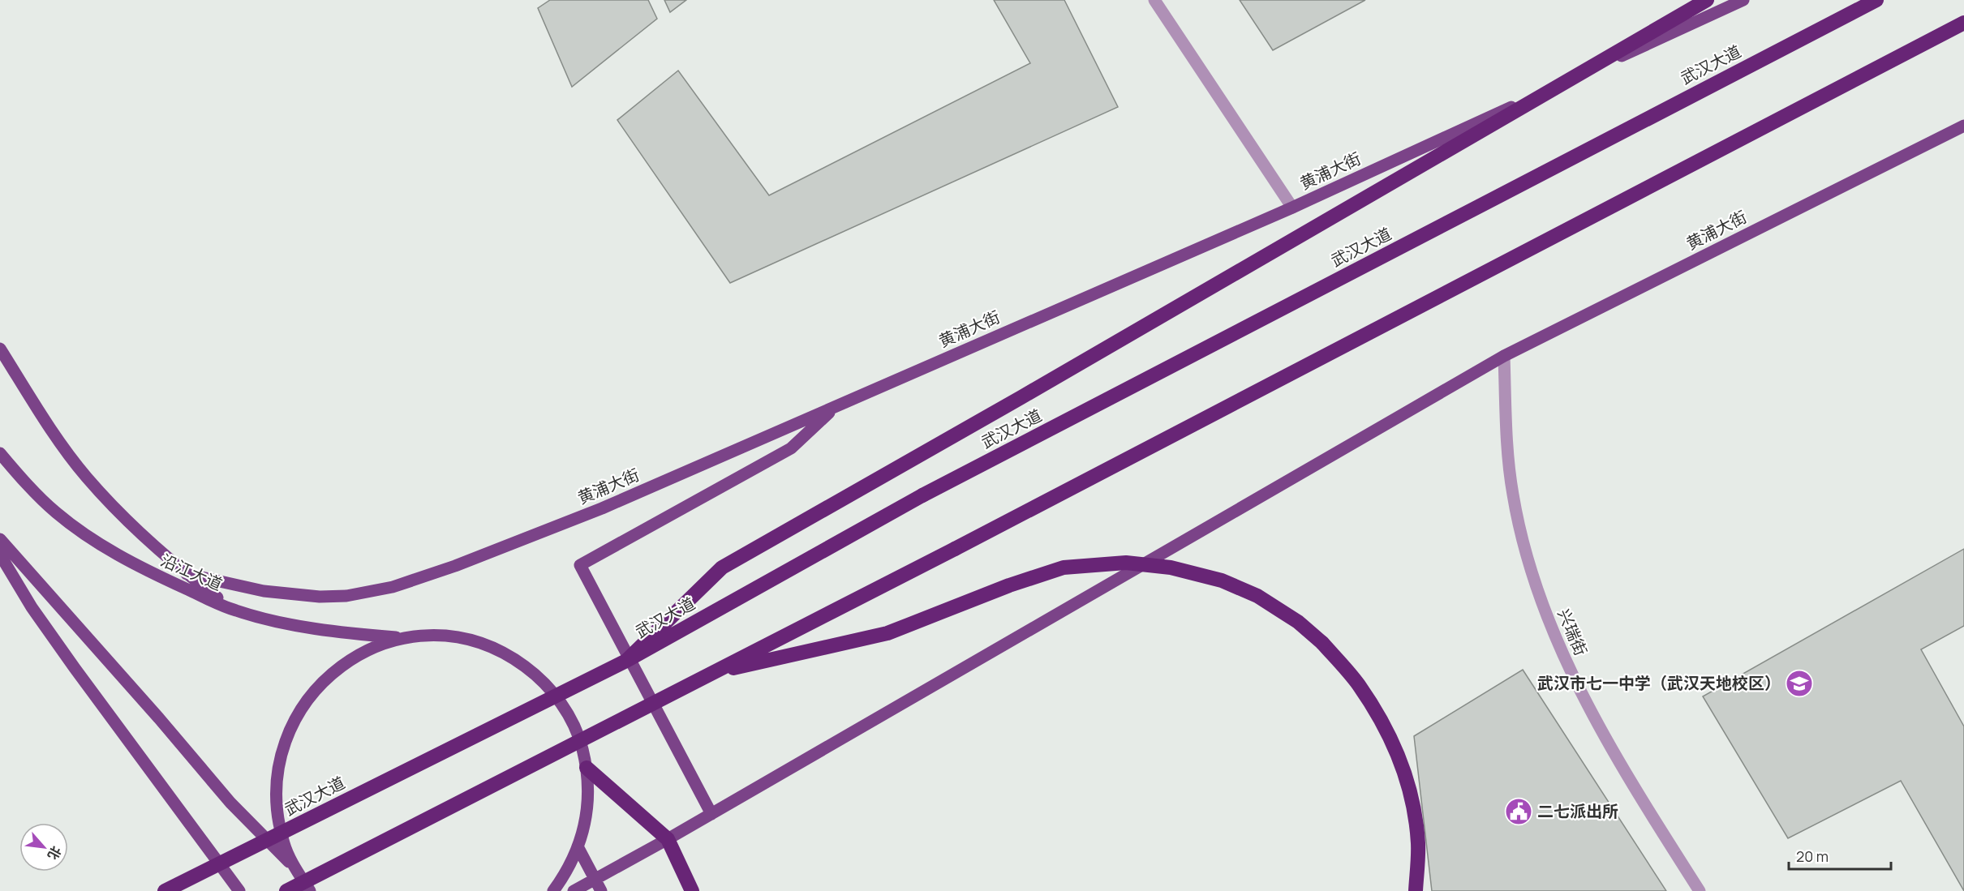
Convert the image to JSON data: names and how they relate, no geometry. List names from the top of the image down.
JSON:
{
  "streets": {
    "highway": ["武汉大道"],
    "main road": ["黄浦大街", "沿江大道"],
    "street": ["兴瑞街"]
  },
  "crossings": [
    ["黄浦大街", "兴瑞街"]
  ],
  "places": {
    "school or university": ["武汉市七一中学（武汉天地校区）"],
    "public building": ["二七派出所"]
  },
  "scale_bar": "20 m",
  "north": "bottom right"
}
